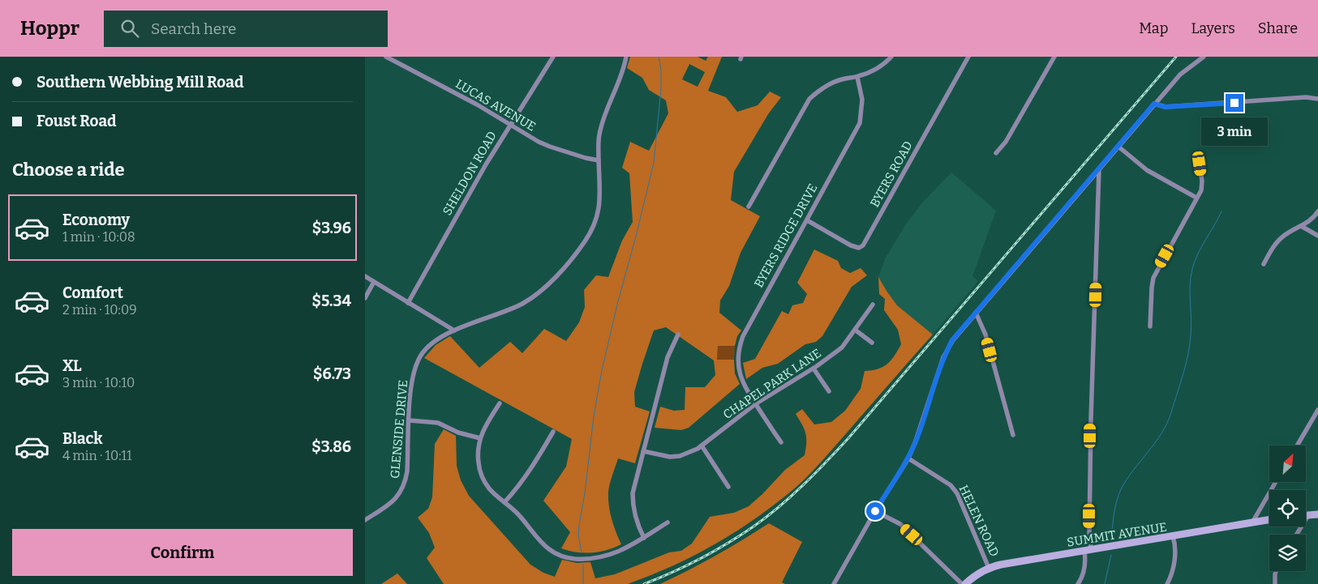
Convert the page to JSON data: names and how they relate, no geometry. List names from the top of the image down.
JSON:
{
  "streets": {
    "main road": ["SUMMIT AVENUE"],
    "street": [
      "LUCAS AVENUE",
      "SHELDON ROAD",
      "BYERS ROAD",
      "BYERS RIDGE DRIVE",
      "CHAPEL PARK LANE",
      "GLENSIDE DRIVE",
      "HELEN ROAD"
    ]
  },
  "crossings": [
    ["LUCAS AVENUE", "SHELDON ROAD"],
    ["LUCAS AVENUE", "GLENSIDE DRIVE"],
    ["BYERS ROAD", "BYERS RIDGE DRIVE"],
    ["BYERS RIDGE DRIVE", "CHAPEL PARK LANE"],
    ["HELEN ROAD", "SUMMIT AVENUE"]
  ],
  "north": "top right",
  "page": {
    "header": "Hoppr",
    "search": "Search here",
    "nav": ["Map", "Layers", "Share"],
    "banner": ["Southern Webbing Mill Road", "Foust Road"],
    "bubble": "3 min",
    "heading": "Choose a ride",
    "list": [
      {
        "name": "Economy",
        "note": "1 min · 10:08",
        "value": "$3.96"
      },
      {
        "name": "Comfort",
        "note": "2 min · 10:09",
        "value": "$5.34"
      },
      {
        "name": "XL",
        "note": "3 min · 10:10",
        "value": "$6.73"
      },
      {
        "name": "Black",
        "note": "4 min · 10:11",
        "value": "$3.86"
      }
    ],
    "buttons": "Confirm"
  }
}
